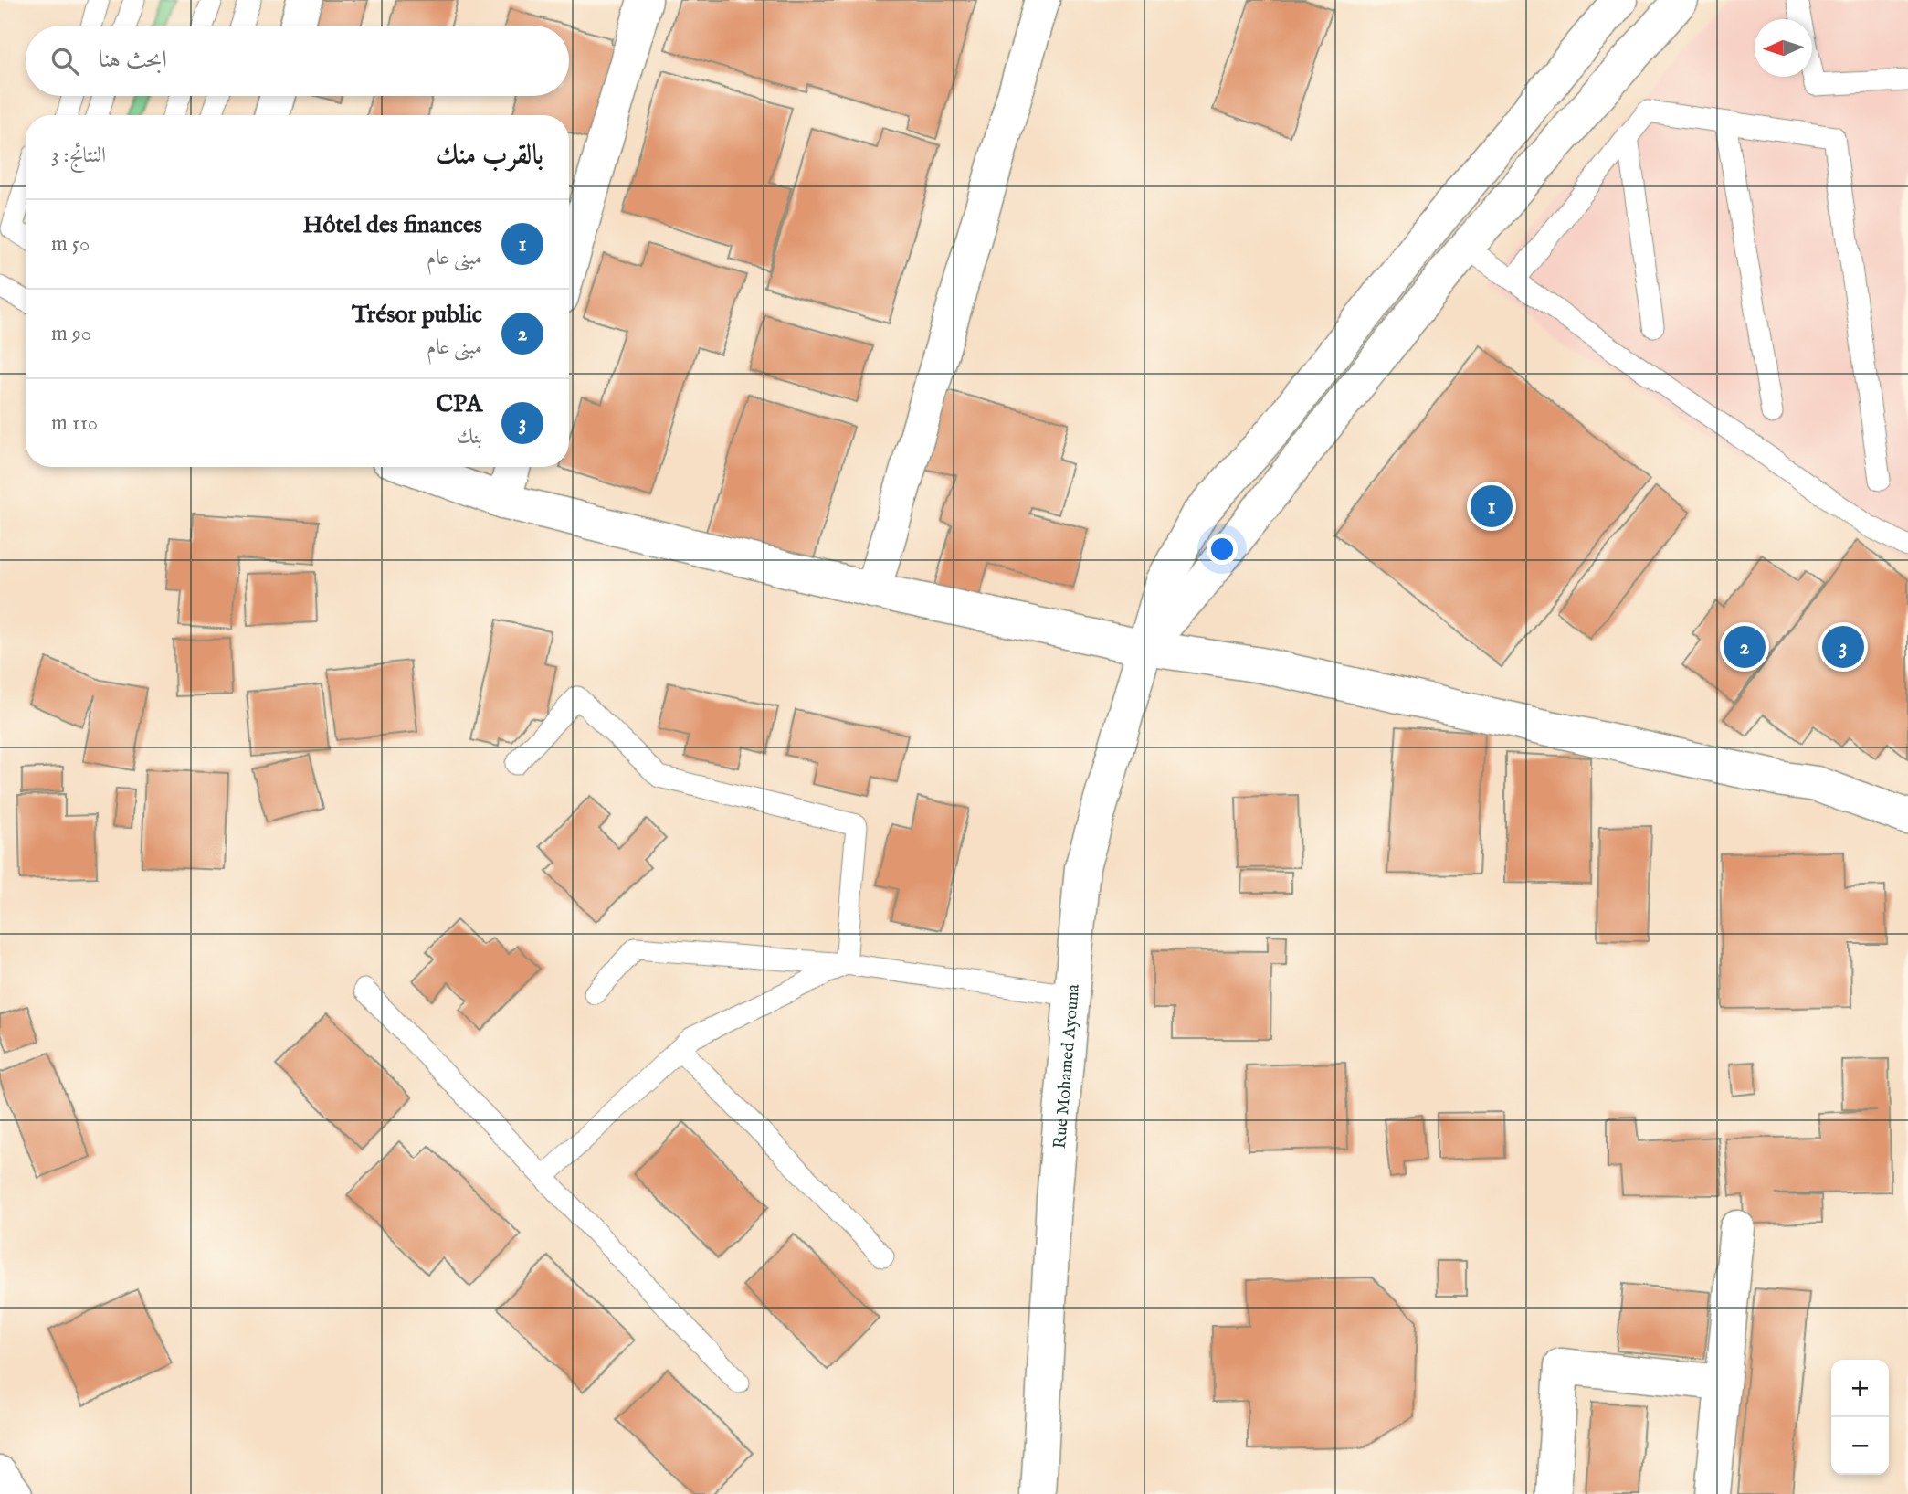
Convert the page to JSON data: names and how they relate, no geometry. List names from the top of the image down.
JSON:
{
  "streets": {
    "street": ["Rue Mohamed Ayouna"]
  },
  "north": "left",
  "page": {
    "search": "ابحث هنا",
    "heading": ["بالقرب منك", "النتائج: 3"],
    "list": [
      {
        "mark": "1",
        "name": "Hôtel des finances",
        "note": "مبنى عام",
        "value": "50 m"
      },
      {
        "mark": "2",
        "name": "Trésor public",
        "note": "مبنى عام",
        "value": "90 m"
      },
      {
        "mark": "3",
        "name": "CPA",
        "note": "بنك",
        "value": "110 m"
      }
    ],
    "pins": ["1", "2", "3"],
    "map_buttons": ["+", "−"]
  }
}
